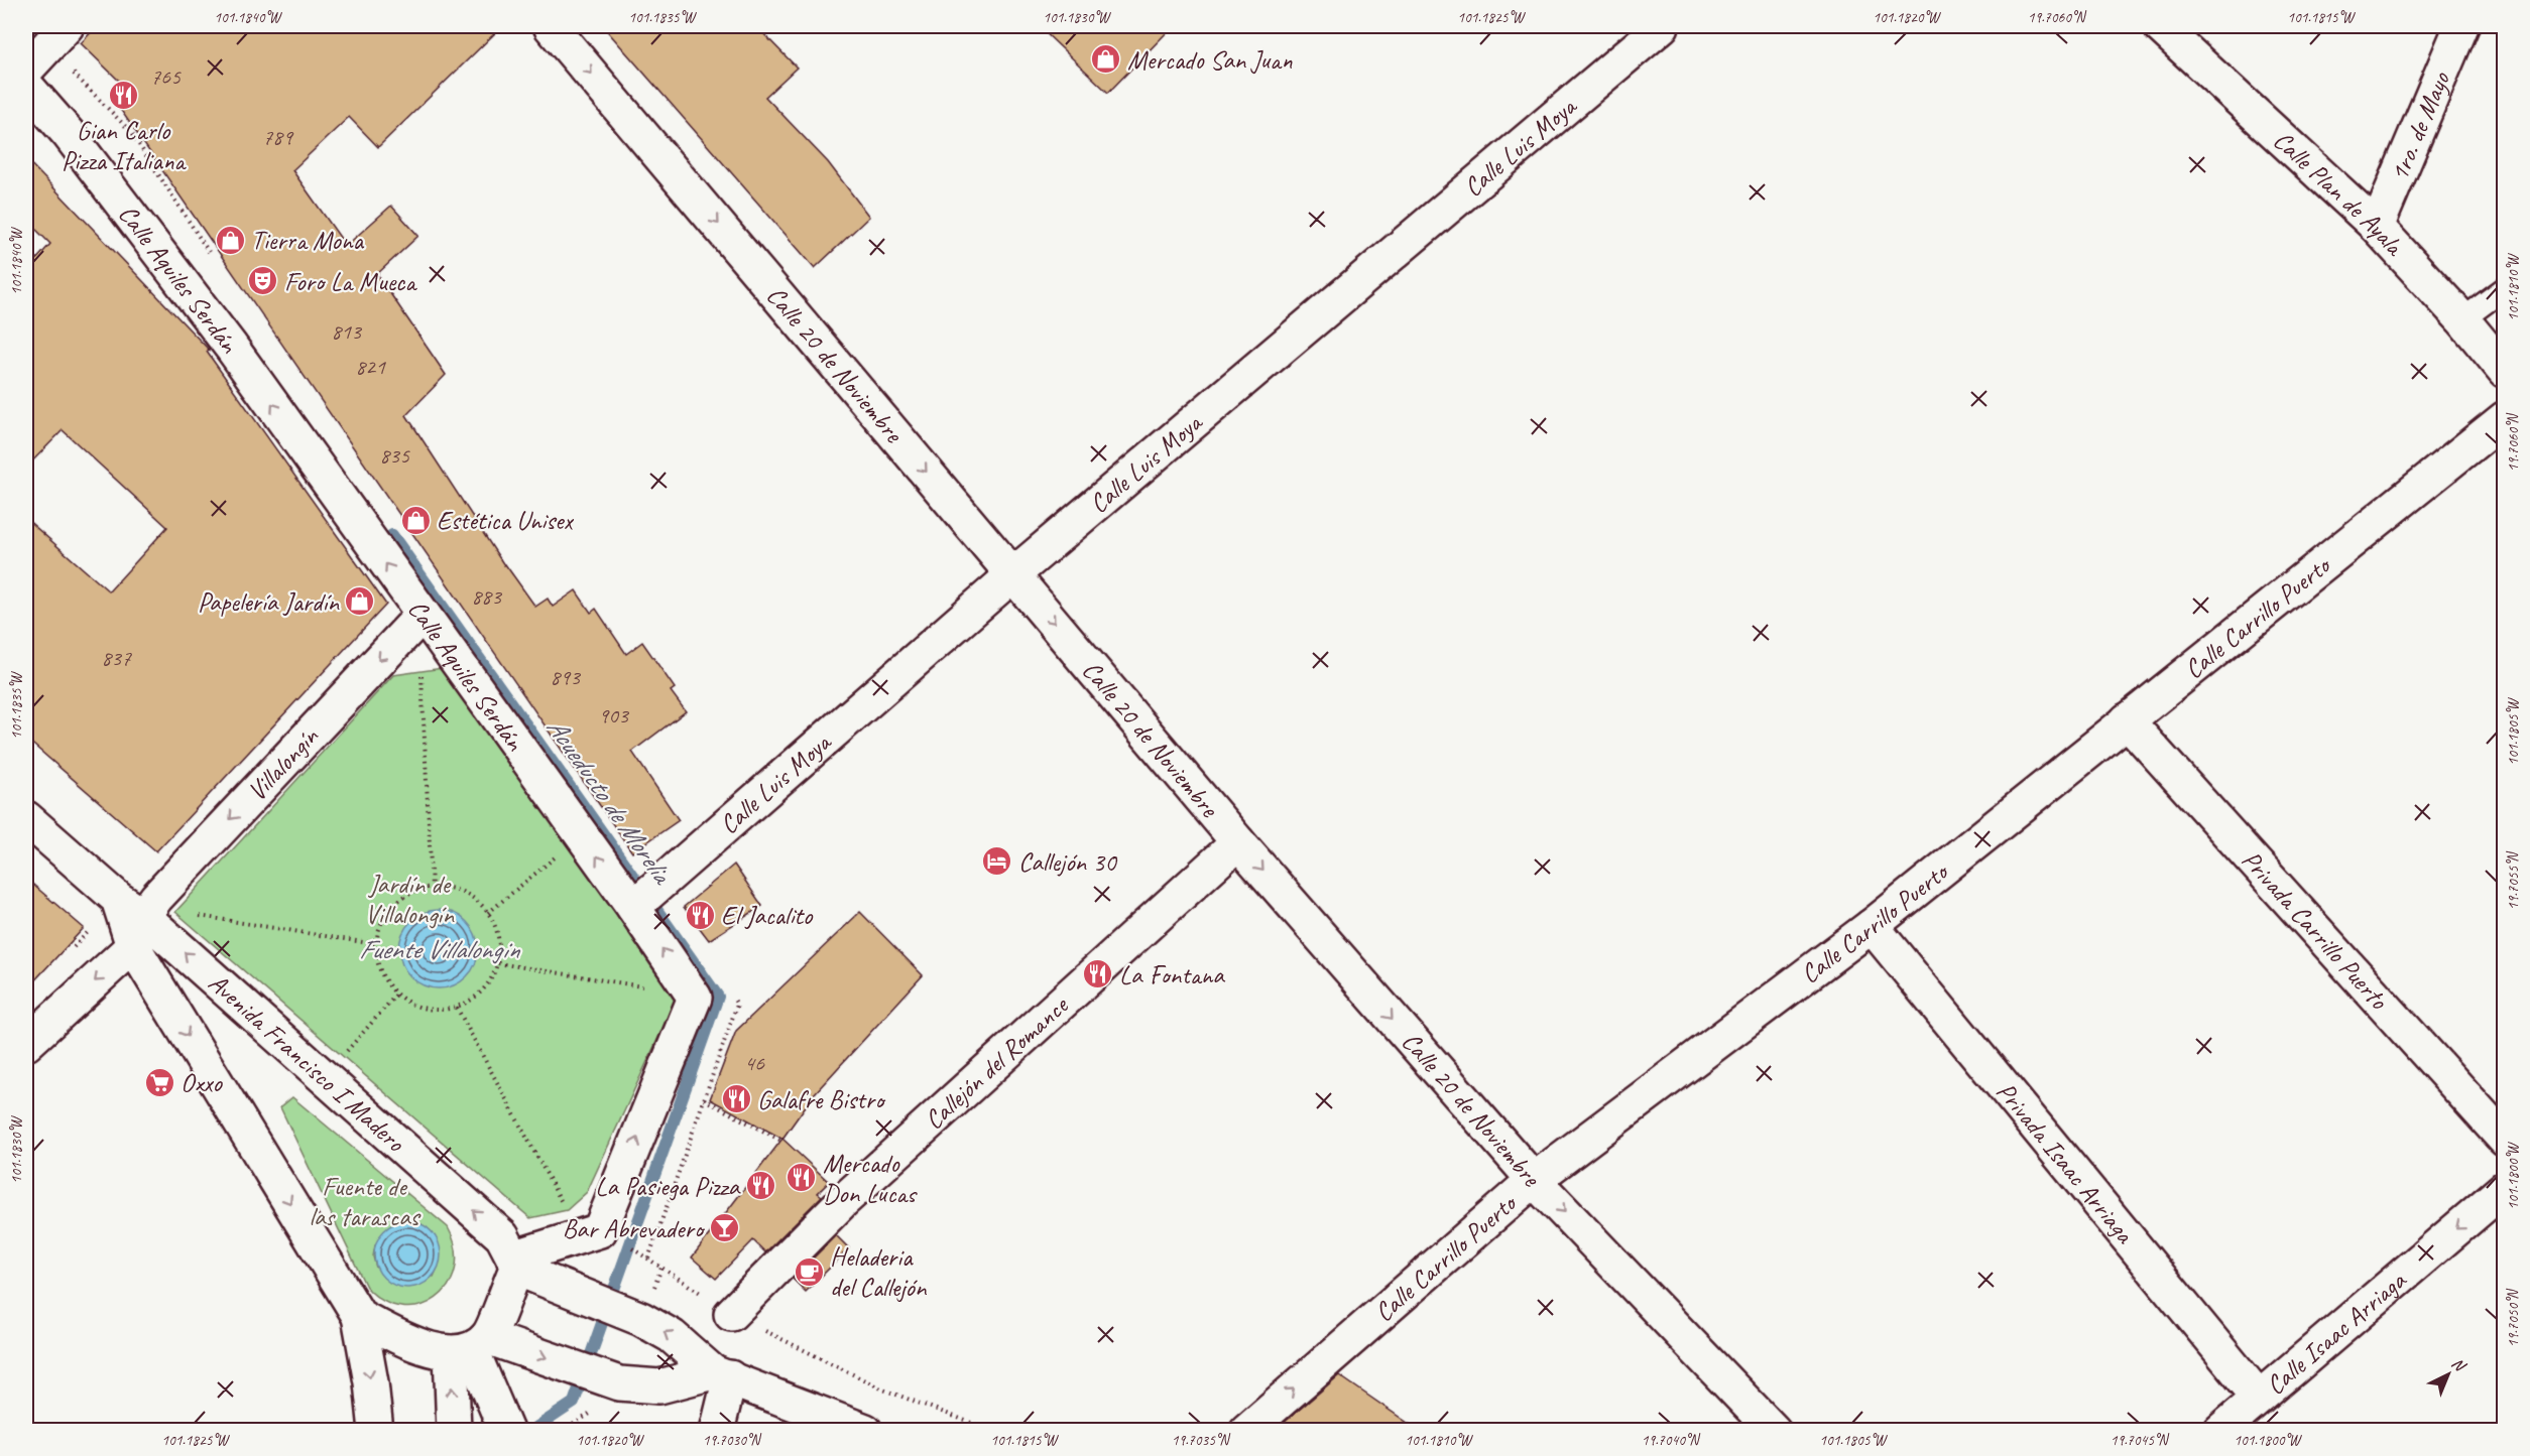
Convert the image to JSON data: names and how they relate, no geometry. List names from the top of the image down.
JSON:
{
  "streets": {
    "street": [
      "1ro. de Mayo",
      "Calle Luis Moya",
      "Calle Plan de Ayala",
      "Calle Aquiles Serdán",
      "Calle 20 de Noviembre",
      "Calle Carrillo Puerto",
      "Villalongín",
      "Privada Carrillo Puerto",
      "Avenida Francisco I Madero",
      "Callejón del Romance",
      "Privada Isaac Arriaga",
      "Calle Isaac Arriaga"
    ]
  },
  "crossings": [
    ["1ro. de Mayo", "Calle Plan de Ayala"],
    ["Calle Luis Moya", "Calle Aquiles Serdán"],
    ["Calle Luis Moya", "Calle 20 de Noviembre"],
    ["Calle Aquiles Serdán", "Villalongín"],
    ["Calle Aquiles Serdán", "Avenida Francisco I Madero"],
    ["Calle 20 de Noviembre", "Calle Carrillo Puerto"],
    ["Calle 20 de Noviembre", "Callejón del Romance"],
    ["Calle Carrillo Puerto", "Privada Carrillo Puerto"],
    ["Calle Carrillo Puerto", "Privada Isaac Arriaga"],
    ["Villalongín", "Avenida Francisco I Madero"],
    ["Privada Isaac Arriaga", "Calle Isaac Arriaga"]
  ],
  "one_way": [
    "Calle Aquiles Serdán",
    "Calle 20 de Noviembre",
    "Villalongín",
    "Calle Isaac Arriaga"
  ],
  "water": ["Acueducto de Morelia", "Fuente Villalongin"],
  "parks": ["Jardín de Villalongín", "Fuente de las tarascas"],
  "places": {
    "shop": [
      "Mercado San Juan",
      "Tierra Mona",
      "Estética Unisex",
      "Papelería Jardín"
    ],
    "restaurant": [
      "Gian Carlo Pizza Italiana",
      "El Jacalito",
      "La Fontana",
      "Galafre Bistro",
      "Mercado Don Lucas",
      "La Pasiega Pizza"
    ],
    "theatre": ["Foro La Mueca"],
    "hotel": ["Callejón 30"],
    "supermarket": ["Oxxo"],
    "bar": ["Bar Abrevadero"],
    "cafe": ["Heladeria del Callejón"]
  },
  "house_numbers": [
    "765",
    "789",
    "813",
    "821",
    "835",
    "883",
    "837",
    "893",
    "903",
    "46"
  ],
  "north": "top right",
  "coordinates": [
    "101.1840°W",
    "101.1835°W",
    "101.1830°W",
    "101.1825°W",
    "101.1820°W",
    "19.7060°N",
    "101.1815°W",
    "101.1810°W",
    "101.1805°W",
    "19.7055°N",
    "101.1800°W",
    "19.7050°N",
    "19.7030°N",
    "19.7035°N",
    "19.7040°N",
    "19.7045°N"
  ]
}
